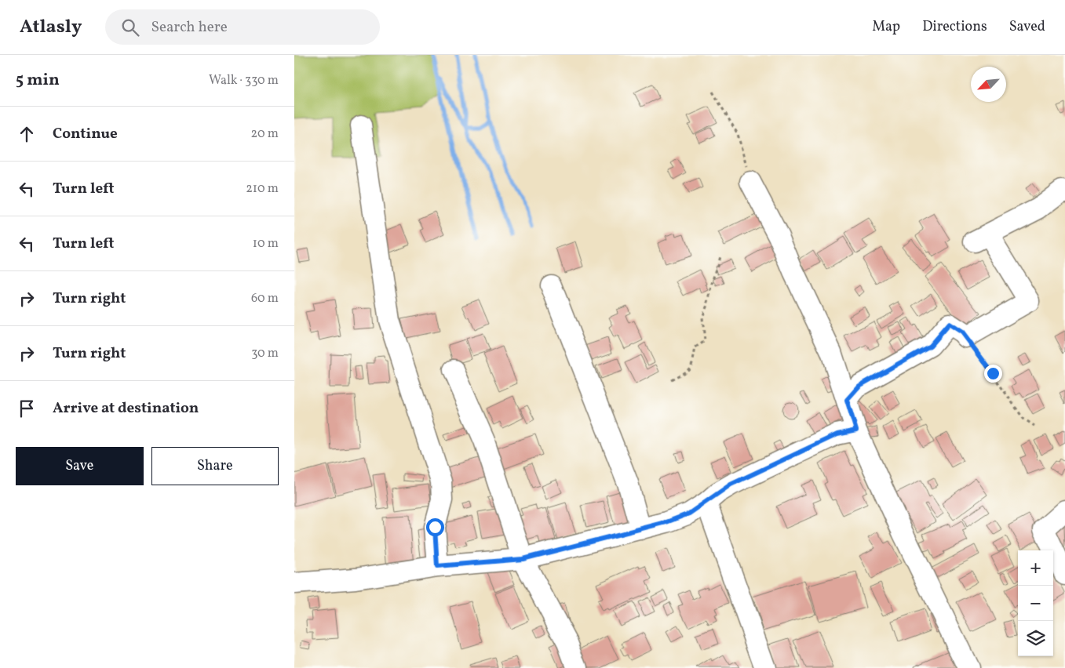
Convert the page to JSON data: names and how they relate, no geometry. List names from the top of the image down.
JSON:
{
  "north": "bottom left",
  "page": {
    "header": "Atlasly",
    "search": "Search here",
    "nav": ["Map", "Directions", "Saved"],
    "heading": ["5 min", "Walk · 330 m"],
    "list": [
      ["Continue", "20 m"],
      ["Turn left", "210 m"],
      ["Turn left", "10 m"],
      ["Turn right", "60 m"],
      ["Turn right", "30 m"],
      "Arrive at destination"
    ],
    "buttons": ["Save", "Share"],
    "map_buttons": ["+", "−"]
  }
}
